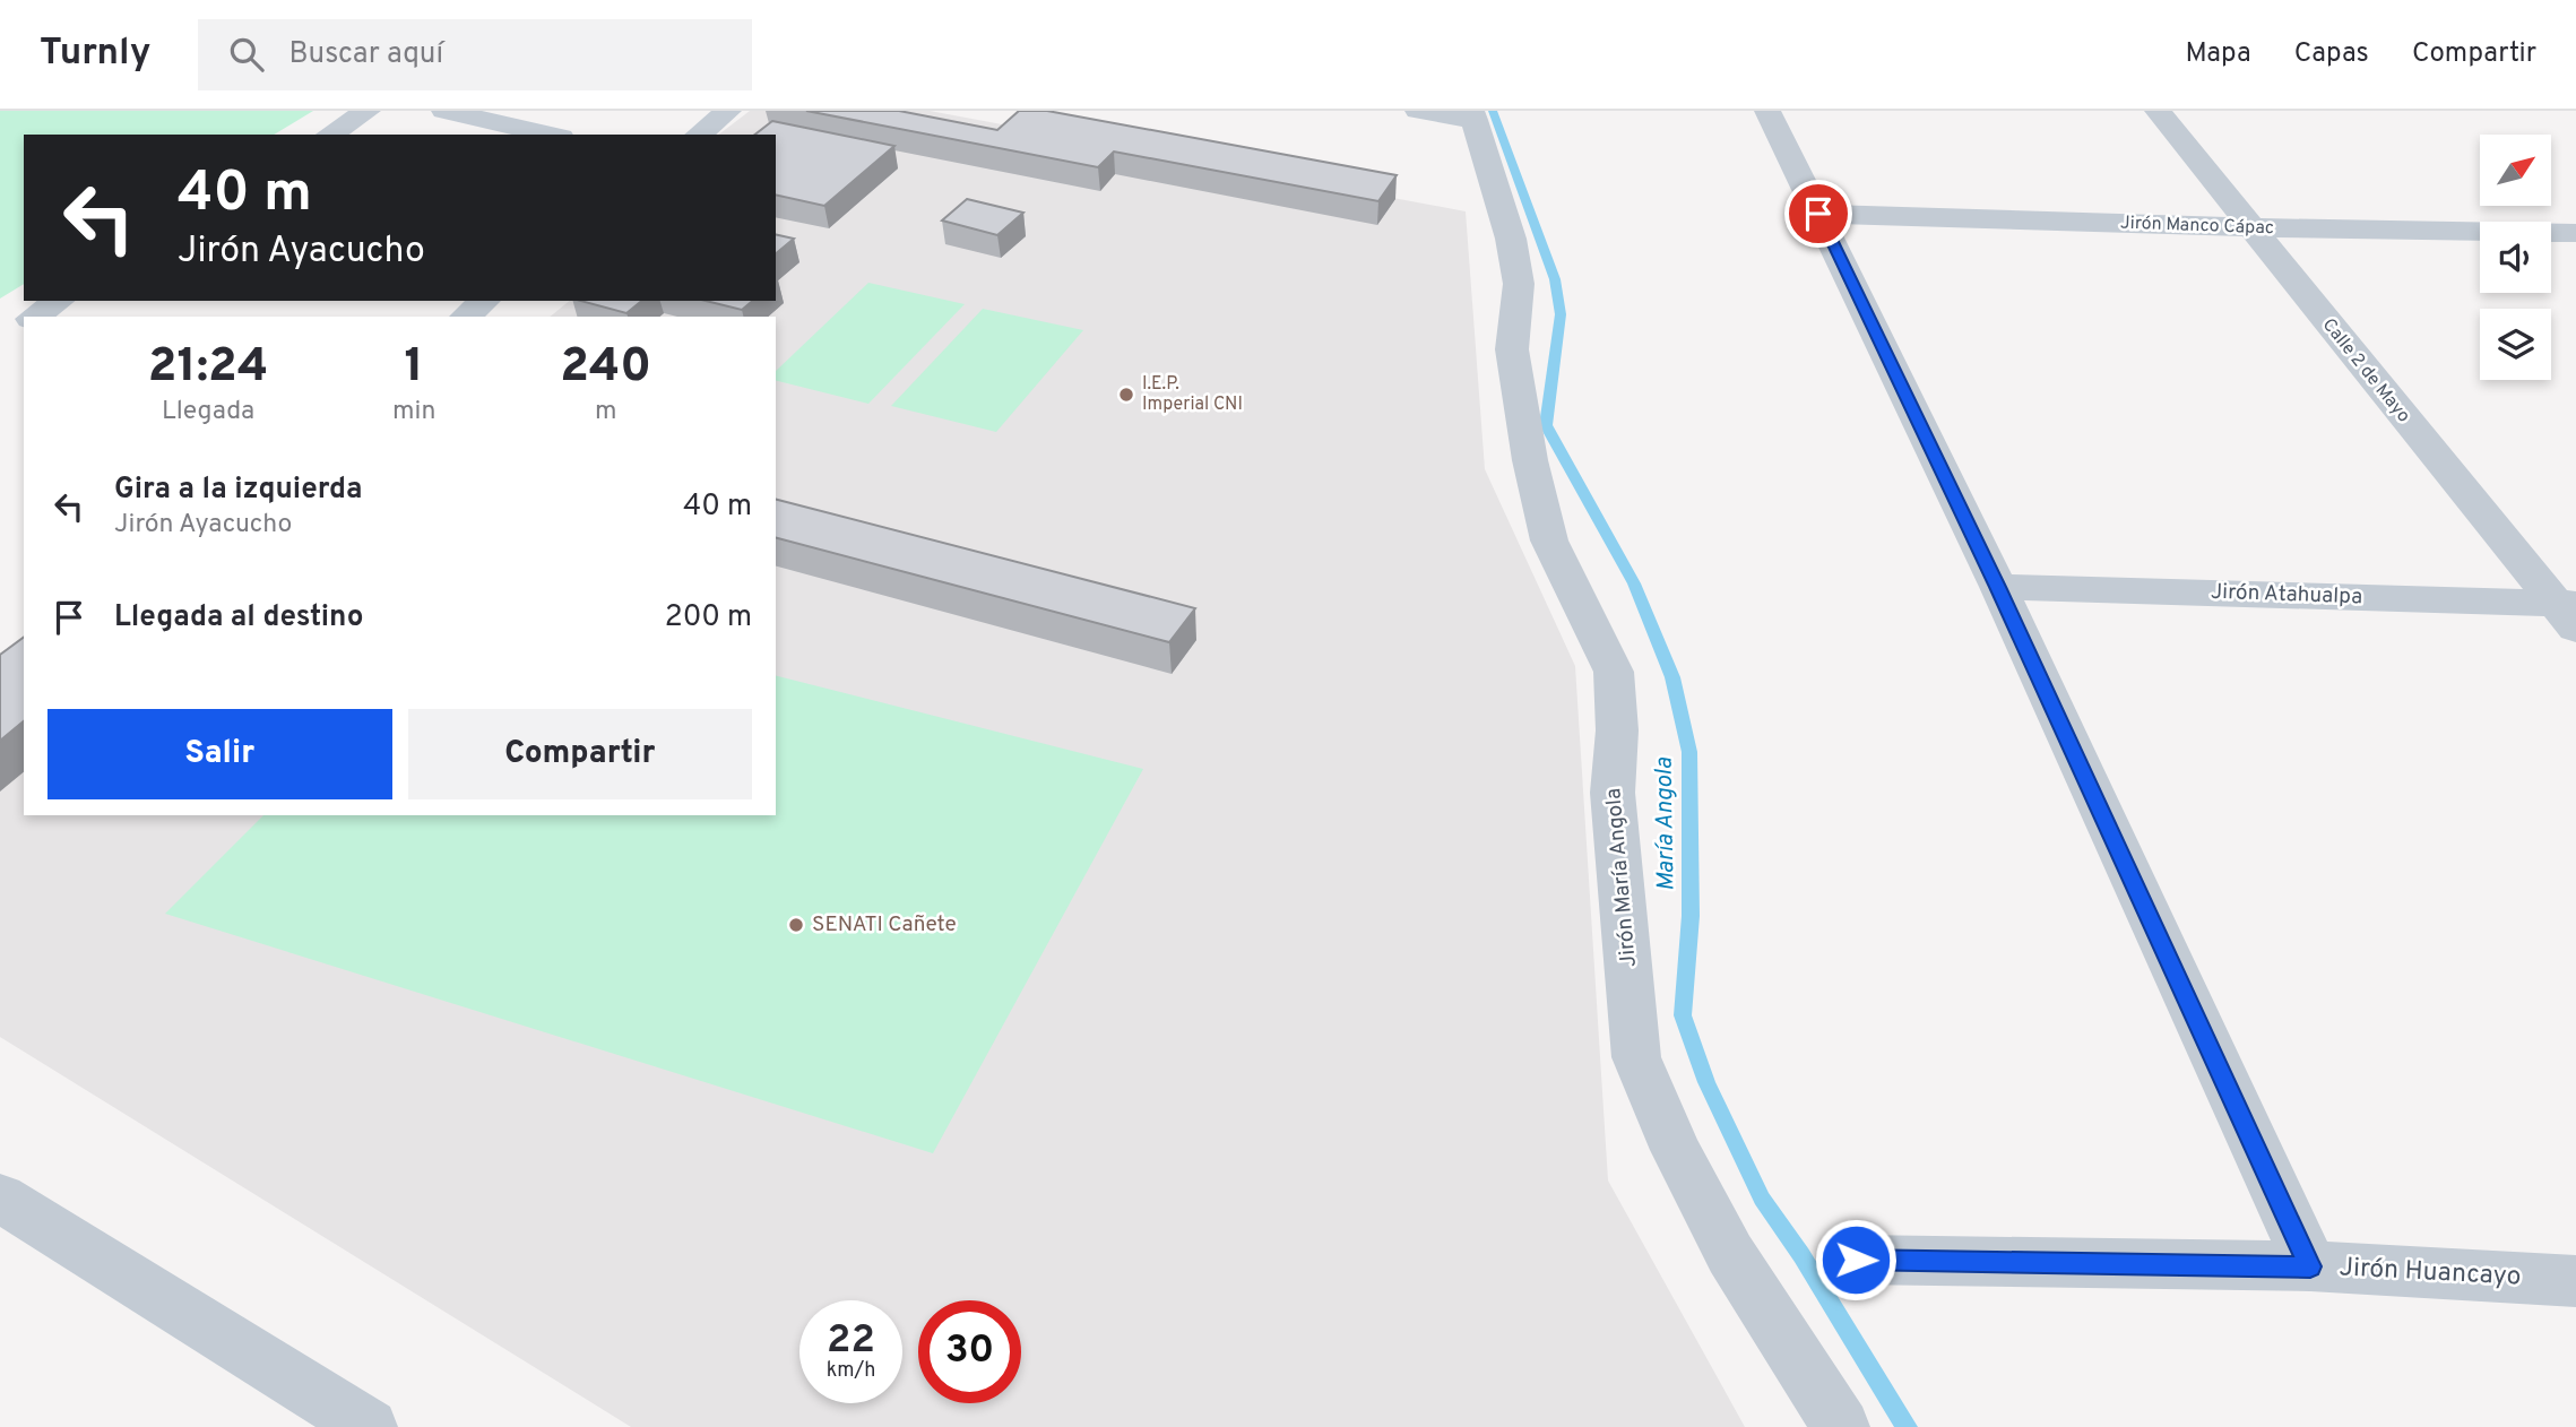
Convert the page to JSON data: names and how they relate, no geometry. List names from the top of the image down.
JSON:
{
  "streets": {
    "street": [
      "Jirón Manco Cápac",
      "Calle 2 de Mayo",
      "Jirón Atahualpa",
      "Jirón María Angola",
      "Jirón Huancayo"
    ]
  },
  "crossings": [
    ["Jirón Manco Cápac", "Calle 2 de Mayo"],
    ["Calle 2 de Mayo", "Jirón Atahualpa"]
  ],
  "water": ["María Angola"],
  "places": ["I.E.P. Imperial CNI", "SENATI Cañete"],
  "north": "top right",
  "page": {
    "header": "Turnly",
    "search": "Buscar aquí",
    "nav": ["Mapa", "Capas", "Compartir"],
    "turn": ["40 m", "Jirón Ayacucho"],
    "eta": [
      "21:24",
      "Llegada",
      "1",
      "min",
      "240",
      "m"
    ],
    "list": [
      {
        "name": "Gira a la izquierda",
        "note": "Jirón Ayacucho",
        "value": "40 m"
      },
      {
        "name": "Llegada al destino",
        "value": "200 m"
      }
    ],
    "buttons": ["Salir", "Compartir"],
    "speed": "22 km/h",
    "limit": "30"
  }
}
